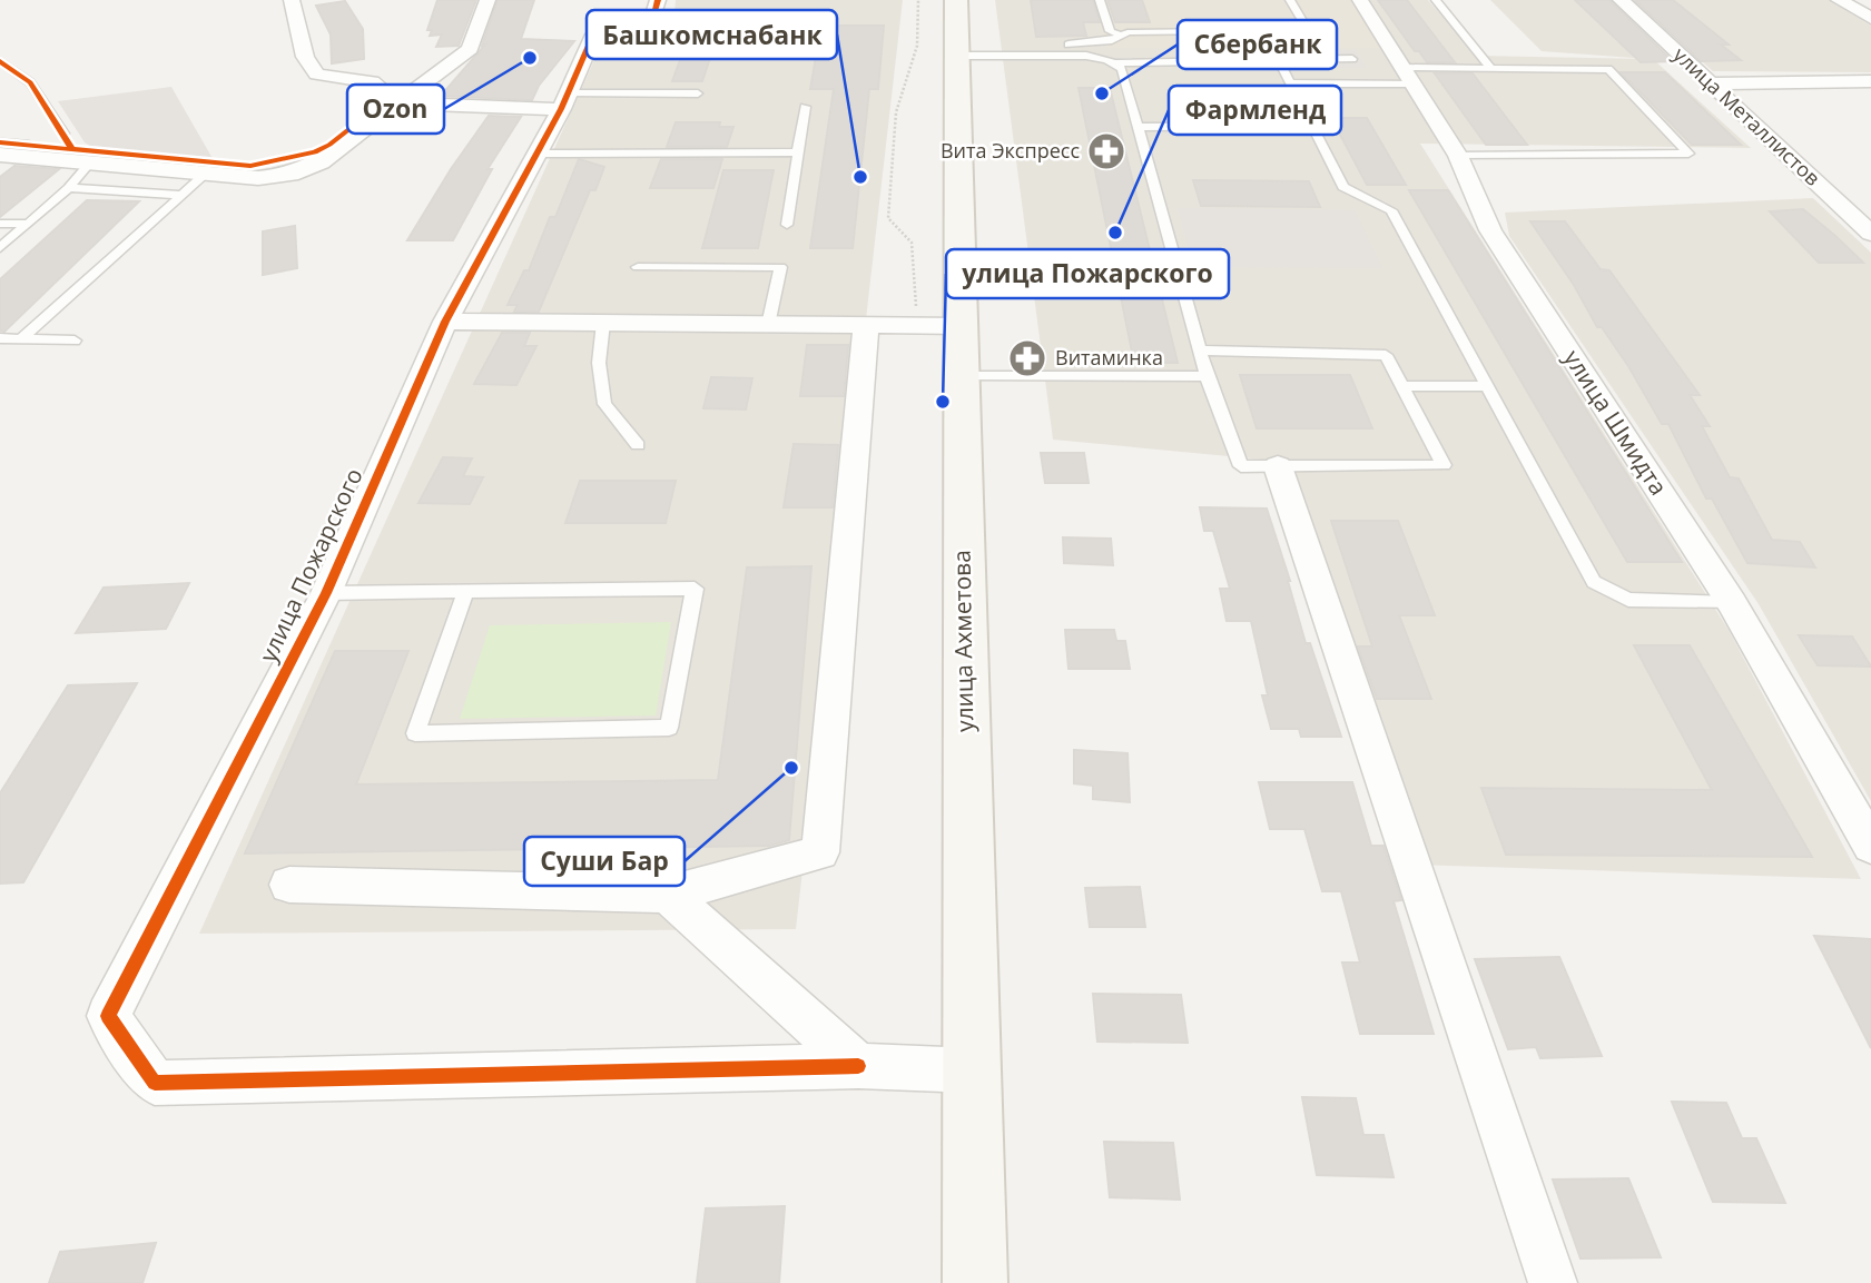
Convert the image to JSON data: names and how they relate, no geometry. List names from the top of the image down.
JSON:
{
  "streets": {
    "main road": ["улица Ахметова"],
    "street": ["улица Металлистов", "улица Шмидта", "улица Пожарского"]
  },
  "places": {
    "other": [
      "Ozon",
      "Сбербанк",
      "Башкомснабанк",
      "Фармленд",
      "улица Пожарского",
      "Суши Бар"
    ],
    "pharmacy": ["Вита Экспресс", "Витаминка"]
  }
}
